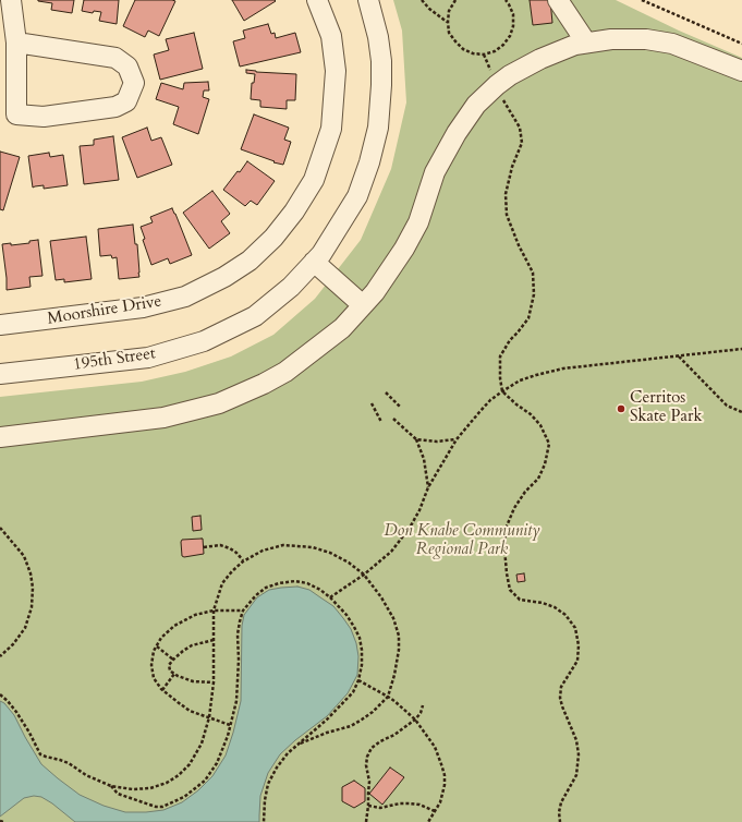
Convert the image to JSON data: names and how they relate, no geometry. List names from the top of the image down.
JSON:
{
  "streets": {
    "street": ["Moorshire Drive", "195th Street"]
  },
  "parks": ["Don Knabe Community Regional Park"],
  "places": ["Cerritos Skate Park"]
}
